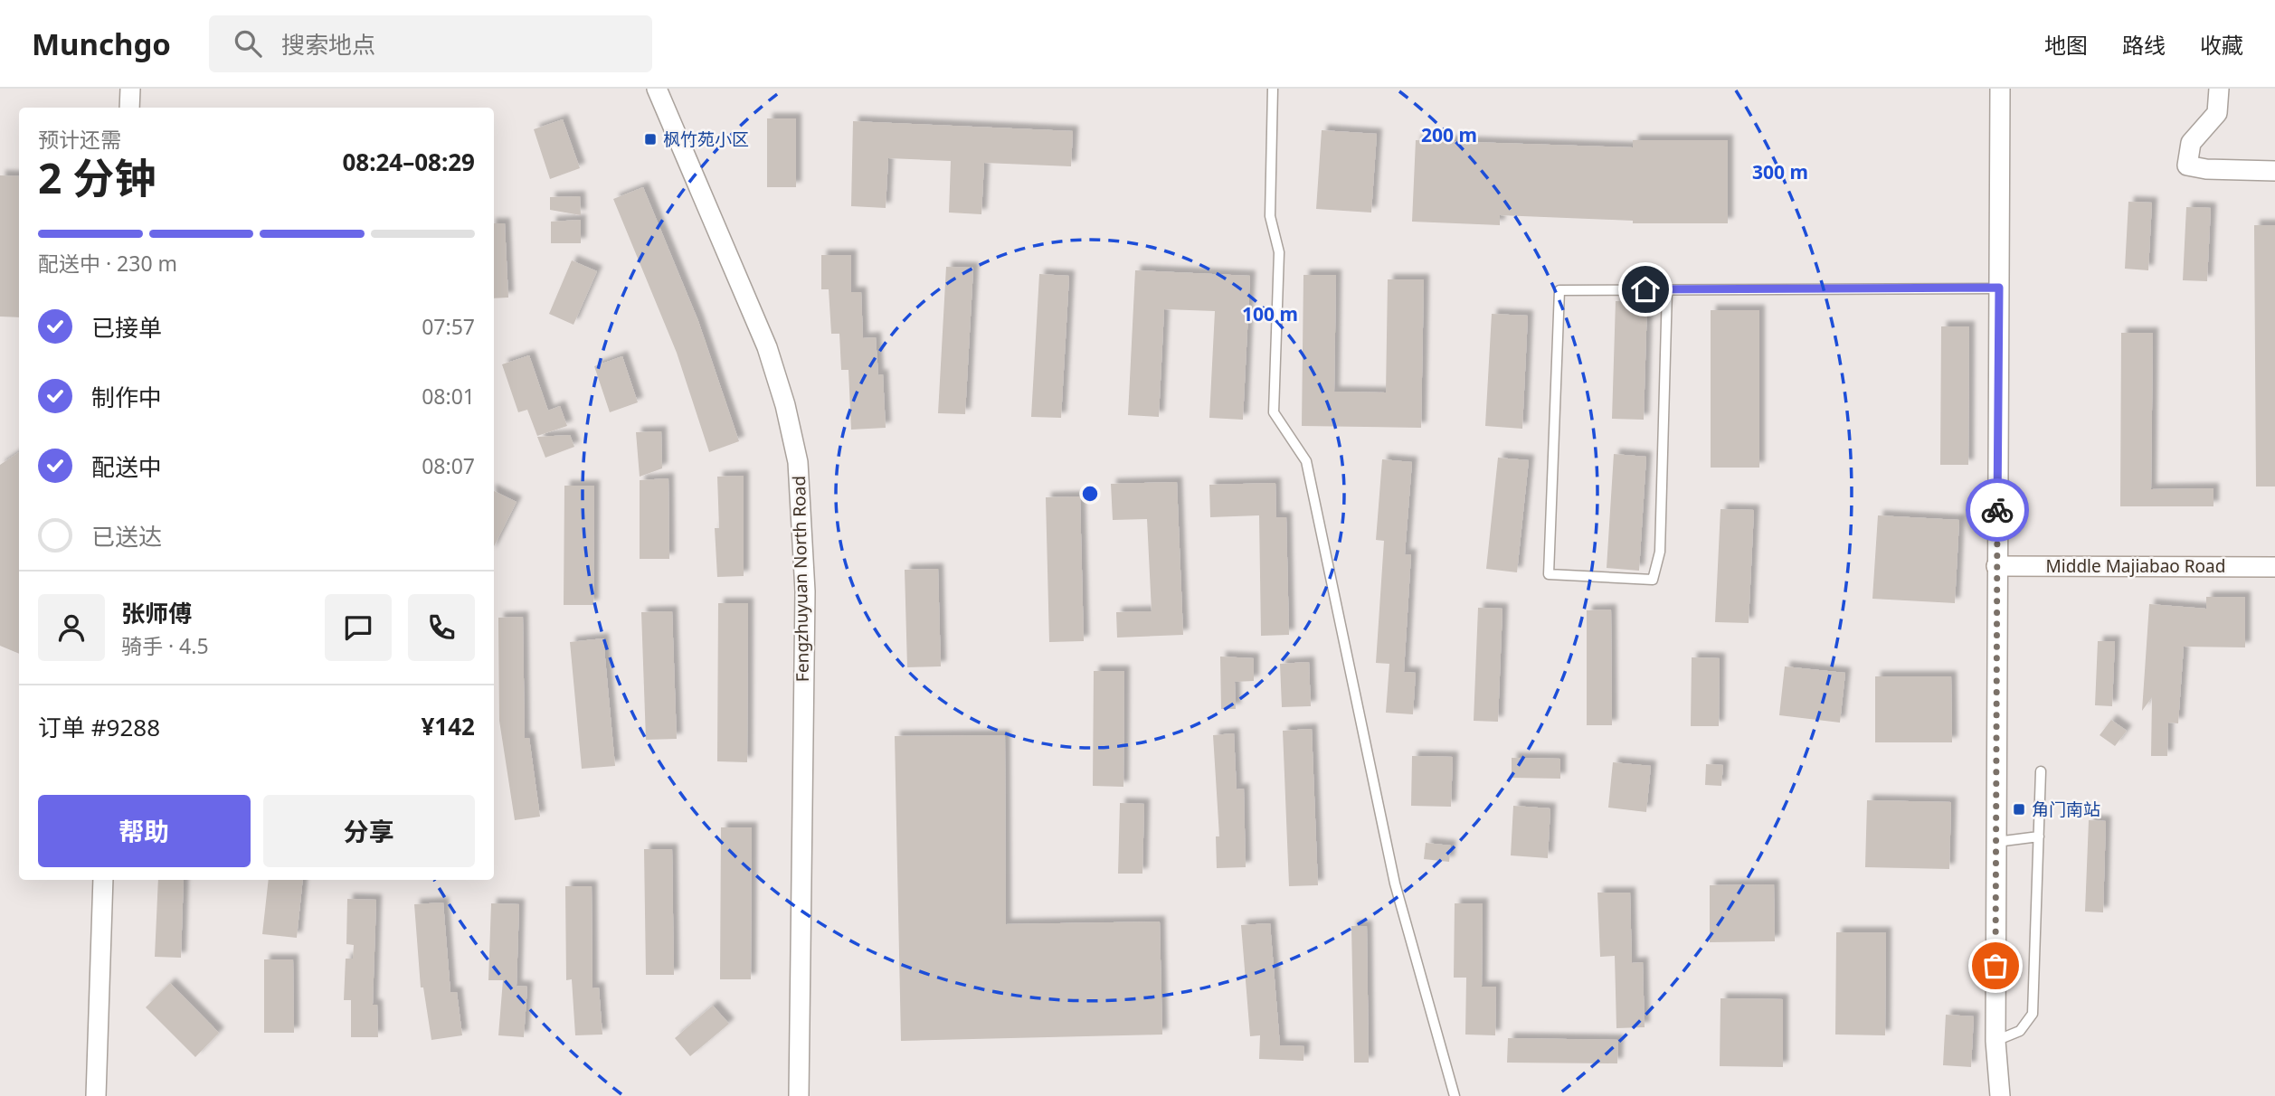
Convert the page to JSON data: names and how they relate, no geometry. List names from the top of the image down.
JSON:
{
  "streets": {
    "street": ["Middle Majiabao Road", "Fengzhuyuan North Road"]
  },
  "places": {
    "transit": ["枫竹苑小区", "角门南站"]
  },
  "page": {
    "header": "Munchgo",
    "search": "搜索地点",
    "nav": ["地图", "路线", "收藏"],
    "heading": ["2 分钟", "预计还需", "08:24–08:29"],
    "panel": [
      "张师傅",
      "骑手 · 4.5",
      "订单 #9288",
      "¥142"
    ],
    "bar": "配送中 · 230 m",
    "list": [
      ["已接单", "07:57"],
      ["制作中", "08:01"],
      ["配送中", "08:07"],
      "已送达"
    ],
    "buttons": ["帮助", "分享"]
  },
  "rings": ["200 m", "300 m", "100 m"]
}
